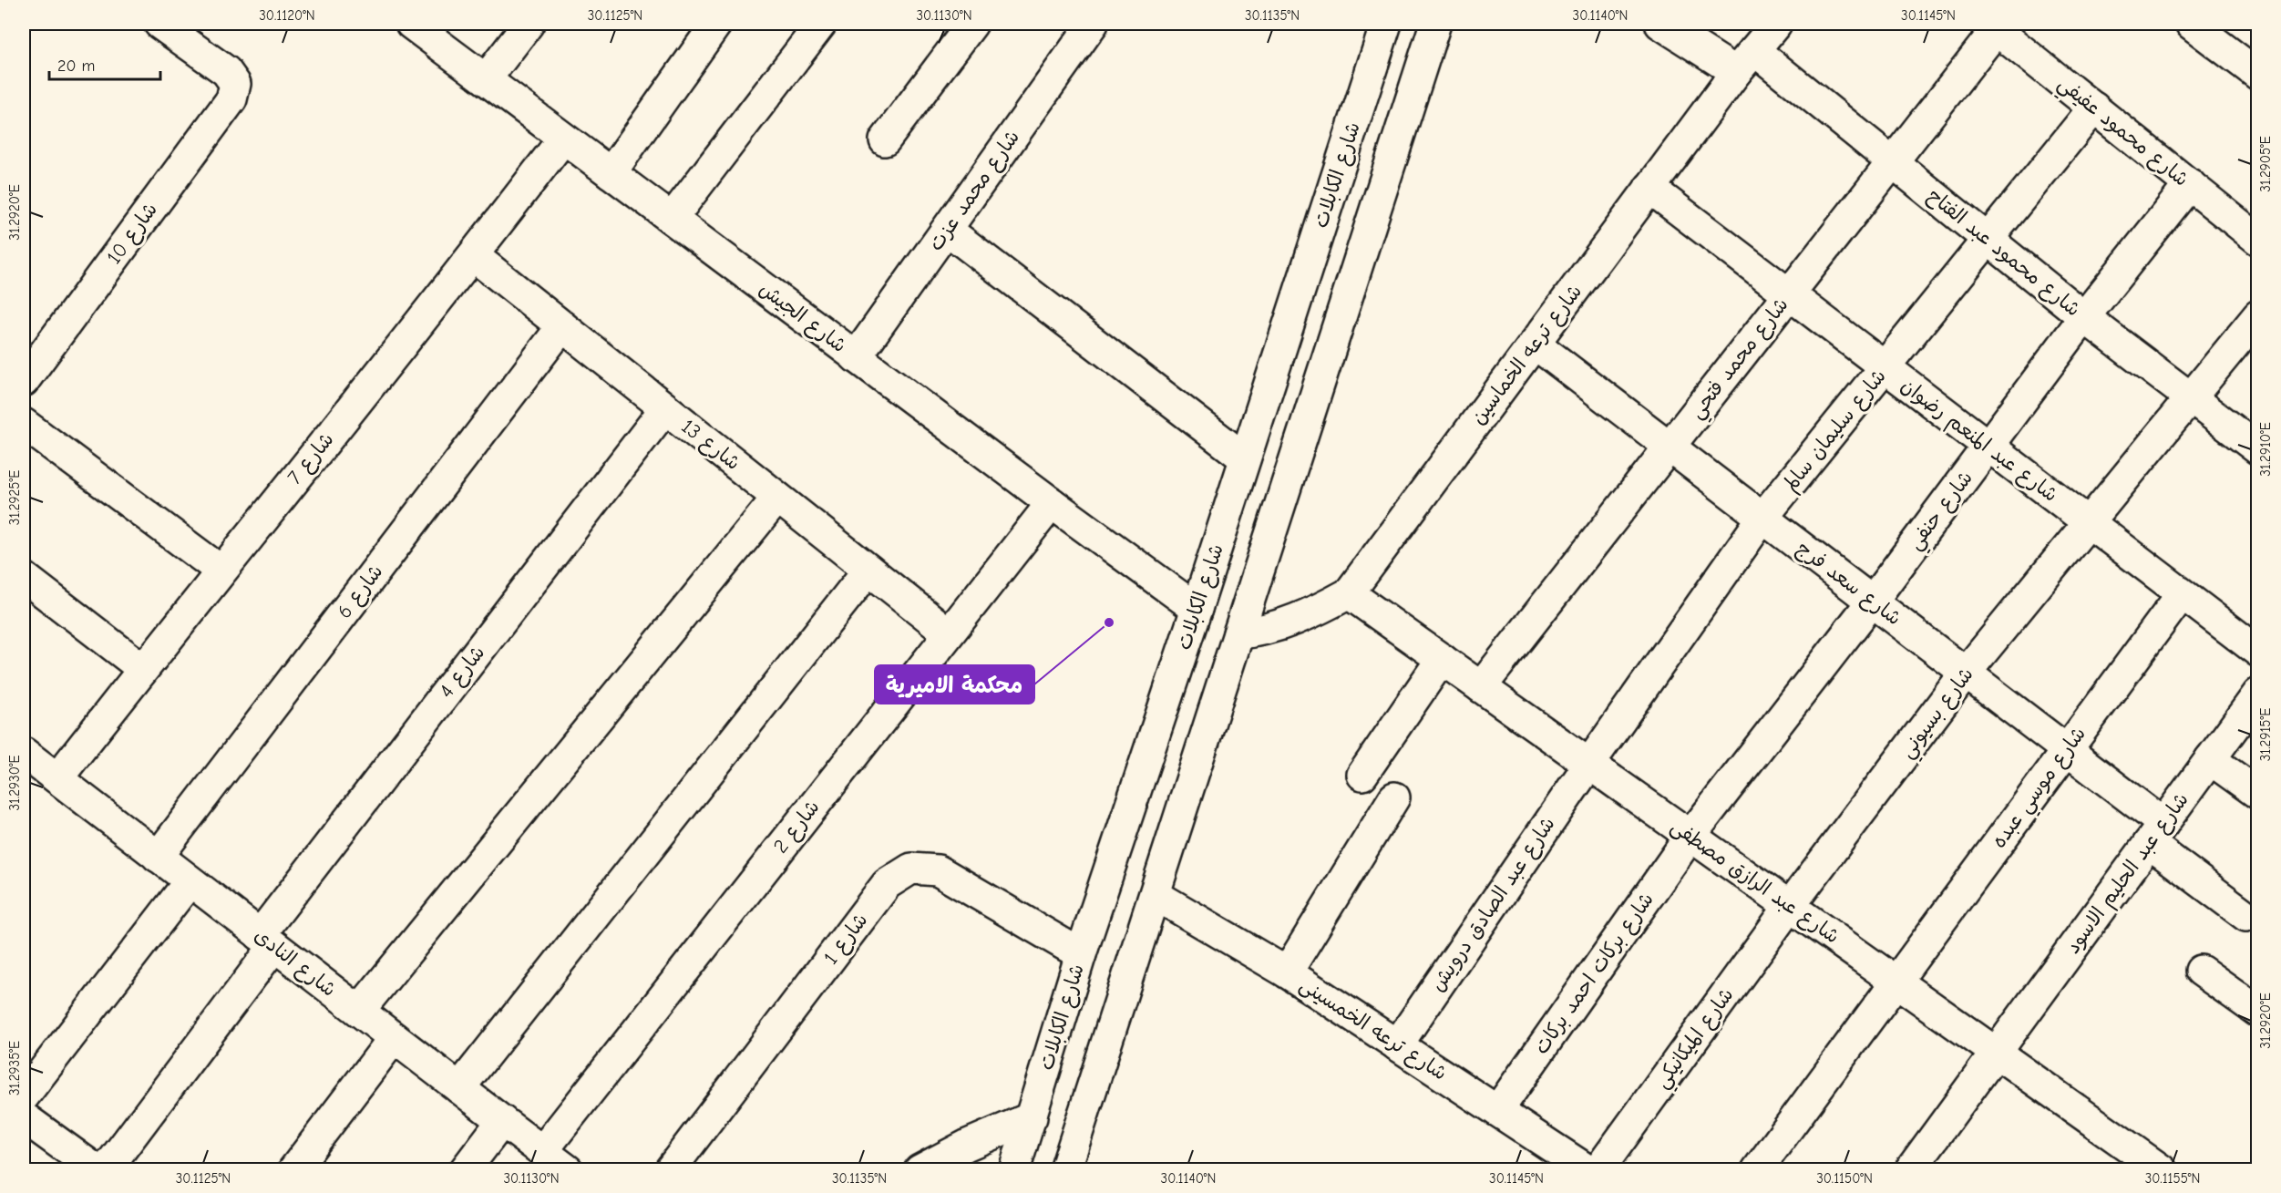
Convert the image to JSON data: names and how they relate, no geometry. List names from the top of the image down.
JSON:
{
  "streets": {
    "street": [
      "شارع محمود عفيفي",
      "شارع الكابلات",
      "شارع محمد عزت",
      "شارع 10",
      "شارع محمود عبد الفتاح",
      "شارع الجيش",
      "شارع ترعه الخماسين",
      "شارع محمد فتحي",
      "شارع سليمان سالم",
      "شارع عبد المنعم رضوان",
      "شارع 13",
      "شارع 7",
      "شارع حنفي",
      "شارع سعد فرج",
      "شارع 6",
      "شارع 4",
      "شارع بسيوني",
      "شارع موسي عبده",
      "شارع 2",
      "شارع عبد الحليم الاسود",
      "شارع عبد الرازق مصطفى",
      "شارع عبد الصادق درويش",
      "شارع 1",
      "شارع النادى",
      "شارع بركات احمد بركات",
      "شارع ترعه الخمسينى",
      "شارع الميكانيكي"
    ]
  },
  "crossings": [
    ["شارع محمود عفيفي", "شارع محمد فتحي"],
    ["شارع محمود عفيفي", "شارع سليمان سالم"],
    ["شارع محمود عفيفي", "شارع حنفي"],
    ["شارع الكابلات", "شارع الجيش"],
    ["شارع الكابلات", "شارع 1"],
    ["شارع محمد عزت", "شارع الجيش"],
    ["شارع محمود عبد الفتاح", "شارع ترعه الخماسين"],
    ["شارع محمود عبد الفتاح", "شارع محمد فتحي"],
    ["شارع محمود عبد الفتاح", "شارع سليمان سالم"],
    ["شارع محمود عبد الفتاح", "شارع حنفي"],
    ["شارع محمود عبد الفتاح", "شارع بسيوني"],
    ["شارع الجيش", "شارع 7"],
    ["شارع الجيش", "شارع 2"],
    ["شارع ترعه الخماسين", "شارع عبد المنعم رضوان"],
    ["شارع ترعه الخماسين", "شارع سعد فرج"],
    ["شارع ترعه الخماسين", "شارع عبد الرازق مصطفى"],
    ["شارع محمد فتحي", "شارع عبد المنعم رضوان"],
    ["شارع محمد فتحي", "شارع سعد فرج"],
    ["شارع محمد فتحي", "شارع عبد الرازق مصطفى"],
    ["شارع سليمان سالم", "شارع عبد المنعم رضوان"],
    ["شارع سليمان سالم", "شارع سعد فرج"],
    ["شارع سليمان سالم", "شارع عبد الرازق مصطفى"],
    ["شارع سليمان سالم", "شارع عبد الصادق درويش"],
    ["شارع عبد المنعم رضوان", "شارع حنفي"],
    ["شارع عبد المنعم رضوان", "شارع بسيوني"],
    ["شارع عبد المنعم رضوان", "شارع موسي عبده"],
    ["شارع 13", "شارع 7"],
    ["شارع 13", "شارع 6"],
    ["شارع 13", "شارع 4"],
    ["شارع 13", "شارع 2"],
    ["شارع 7", "شارع النادى"],
    ["شارع حنفي", "شارع سعد فرج"],
    ["شارع حنفي", "شارع عبد الرازق مصطفى"],
    ["شارع حنفي", "شارع بركات احمد بركات"],
    ["شارع سعد فرج", "شارع بسيوني"],
    ["شارع سعد فرج", "شارع موسي عبده"],
    ["شارع سعد فرج", "شارع عبد الحليم الاسود"],
    ["شارع 6", "شارع النادى"],
    ["شارع 4", "شارع النادى"],
    ["شارع بسيوني", "شارع عبد الرازق مصطفى"],
    ["شارع بسيوني", "شارع الميكانيكي"],
    ["شارع موسي عبده", "شارع عبد الرازق مصطفى"],
    ["شارع 2", "شارع النادى"],
    ["شارع عبد الحليم الاسود", "شارع عبد الرازق مصطفى"],
    ["شارع عبد الرازق مصطفى", "شارع عبد الصادق درويش"],
    ["شارع عبد الرازق مصطفى", "شارع بركات احمد بركات"],
    ["شارع عبد الرازق مصطفى", "شارع الميكانيكي"],
    ["شارع عبد الصادق درويش", "شارع ترعه الخمسينى"],
    ["شارع بركات احمد بركات", "شارع ترعه الخمسينى"]
  ],
  "places": ["محكمة الاميرية"],
  "scale_bar": "20 m",
  "coordinates": [
    "30.1120°N",
    "30.1125°N",
    "30.1130°N",
    "30.1135°N",
    "30.1140°N",
    "30.1145°N",
    "31.2905°E",
    "31.2920°E",
    "31.2910°E",
    "31.2925°E",
    "31.2915°E",
    "31.2930°E",
    "31.2935°E",
    "30.1150°N",
    "30.1155°N"
  ]
}
